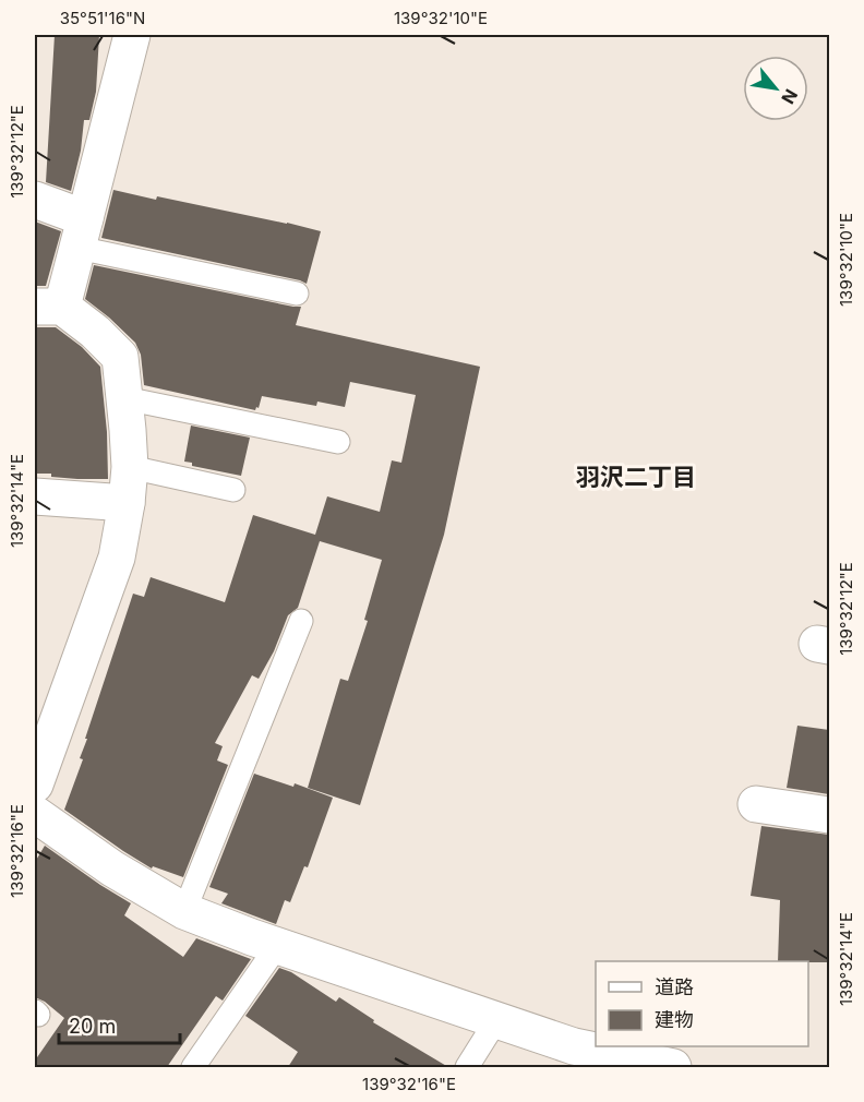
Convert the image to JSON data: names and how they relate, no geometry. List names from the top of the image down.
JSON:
{
  "districts": ["羽沢二丁目"],
  "legend": ["道路", "建物"],
  "scale_bar": "20 m",
  "north": "bottom right",
  "coordinates": [
    "35°51'16\"N",
    "139°32'10\"E",
    "139°32'12\"E",
    "139°32'14\"E",
    "139°32'16\"E"
  ]
}
